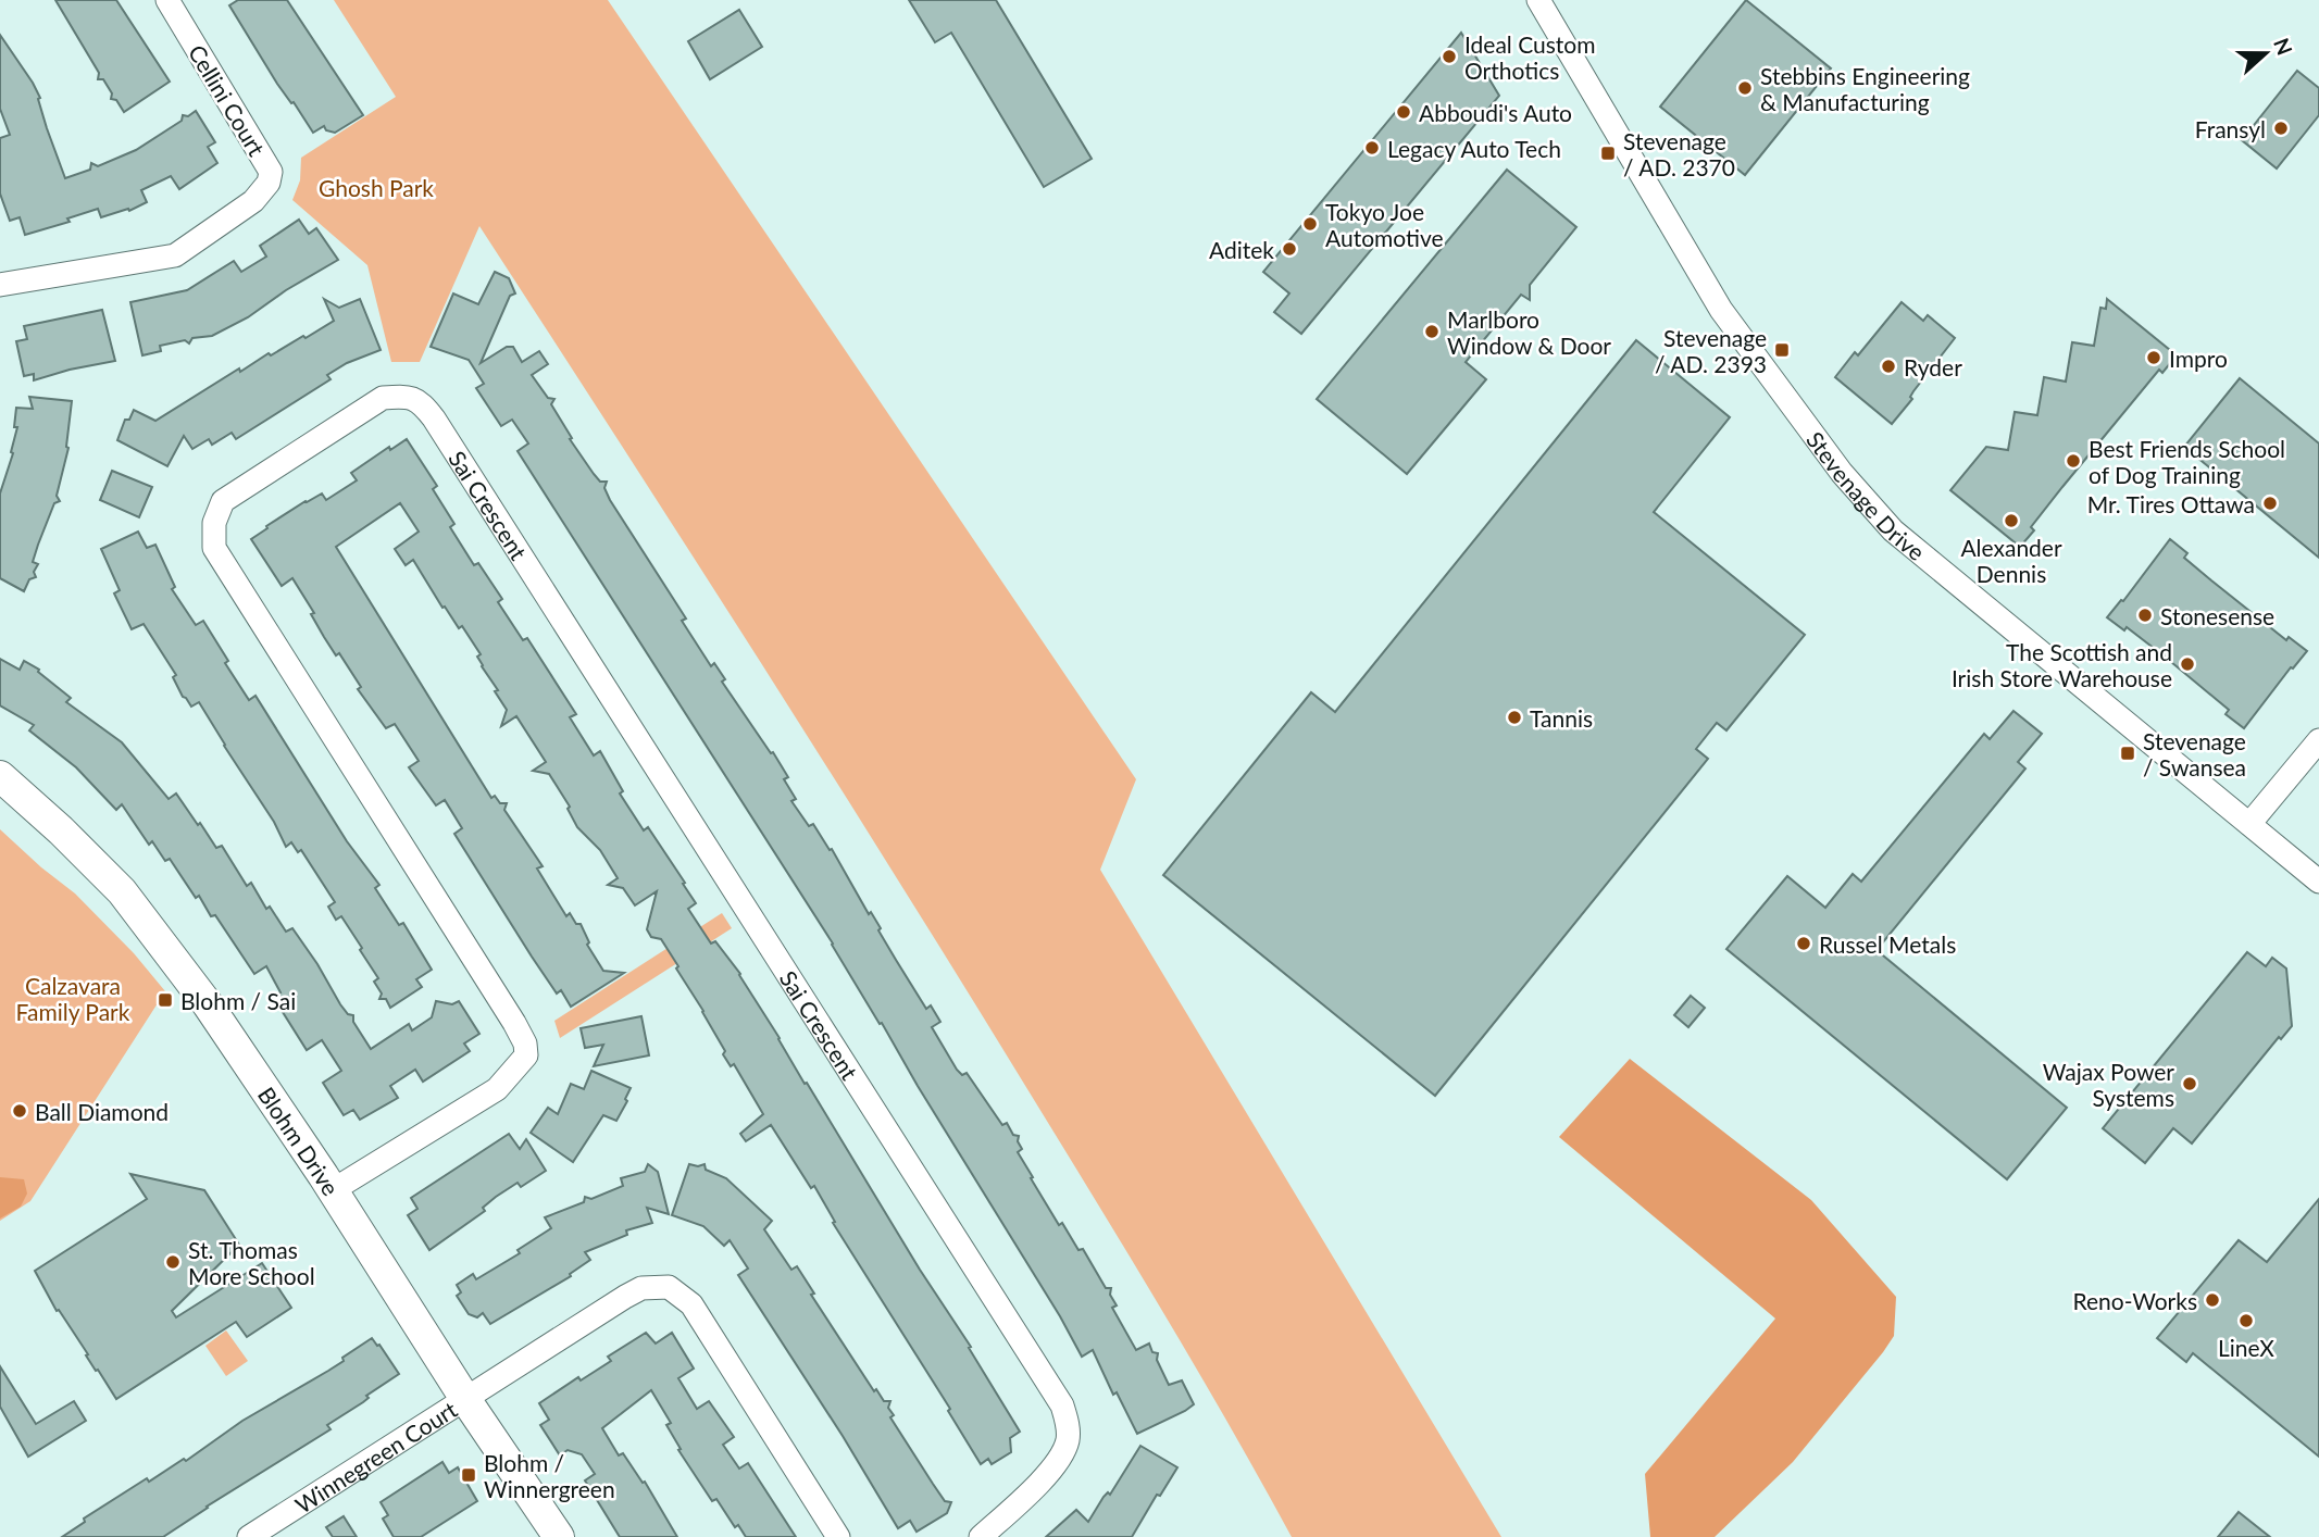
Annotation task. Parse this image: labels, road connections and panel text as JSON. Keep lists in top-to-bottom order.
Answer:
{
  "streets": {
    "street": [
      "Cellini Court",
      "Stevenage Drive",
      "Sai Crescent",
      "Blohm Drive",
      "Winnegreen Court"
    ]
  },
  "crossings": [
    ["Sai Crescent", "Blohm Drive"],
    ["Blohm Drive", "Winnegreen Court"]
  ],
  "parks": ["Ghosh Park", "Calzavara Family Park"],
  "places": {
    "other": [
      "Ideal Custom Orthotics",
      "Stebbins Engineering & Manufacturing",
      "Abboudi's Auto",
      "Fransyl",
      "Legacy Auto Tech",
      "Tokyo Joe Automotive",
      "Aditek",
      "Marlboro Window & Door",
      "Impro",
      "Ryder",
      "Best Friends School of Dog Training",
      "Mr. Tires Ottawa",
      "Alexander Dennis",
      "Stonesense",
      "The Scottish and Irish Store Warehouse",
      "Tannis",
      "Russel Metals",
      "Wajax Power Systems",
      "Ball Diamond",
      "St. Thomas More School",
      "Reno-Works",
      "LineX"
    ],
    "transit": [
      "Stevenage / AD. 2370",
      "Stevenage / AD. 2393",
      "Stevenage / Swansea",
      "Blohm / Sai",
      "Blohm / Winnergreen"
    ]
  },
  "north": "right"
}
